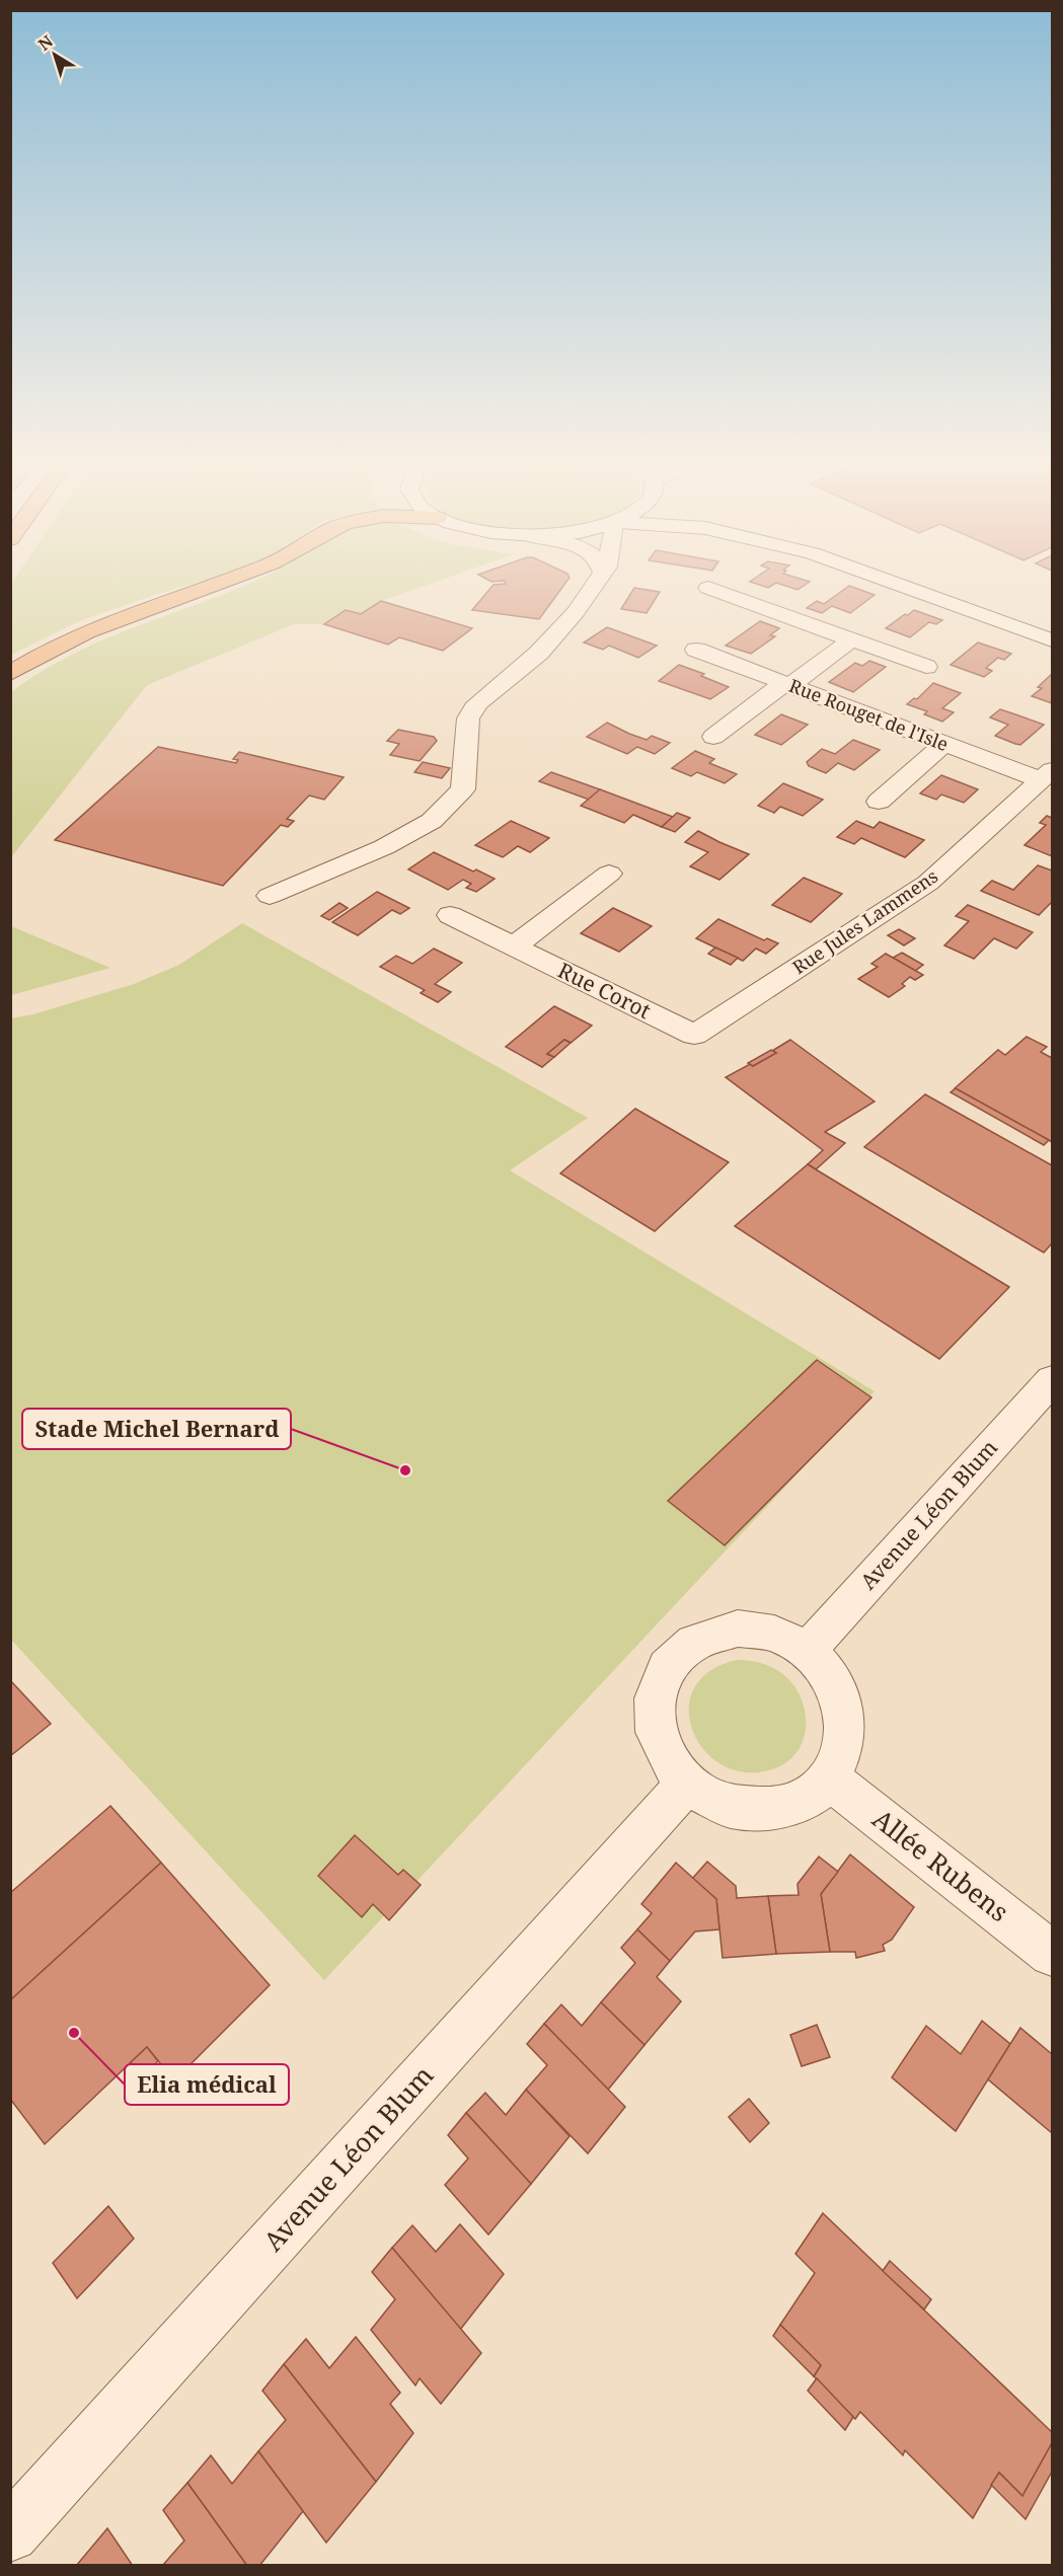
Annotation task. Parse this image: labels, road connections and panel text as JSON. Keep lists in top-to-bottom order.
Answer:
{
  "streets": {
    "street": [
      "Rue Rouget de l'Isle",
      "Rue Jules Lammens",
      "Rue Corot",
      "Avenue Léon Blum",
      "Allée Rubens"
    ]
  },
  "crossings": [
    ["Rue Rouget de l'Isle", "Rue Jules Lammens"],
    ["Rue Jules Lammens", "Rue Corot"],
    ["Avenue Léon Blum", "Allée Rubens"]
  ],
  "places": ["Stade Michel Bernard", "Elia médical"],
  "north": "top left"
}
